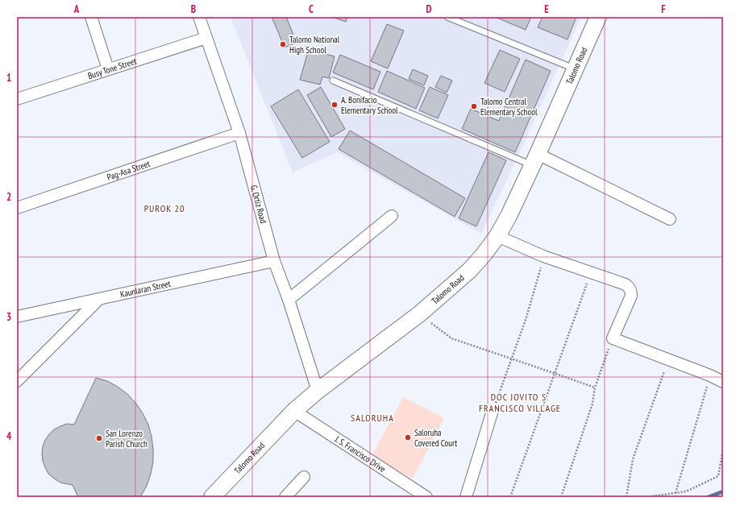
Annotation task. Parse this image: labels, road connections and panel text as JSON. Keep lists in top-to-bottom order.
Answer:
{
  "streets": {
    "street": [
      "Talomo Road",
      "Busy Tone Street",
      "Pag-Asa Street",
      "G. Ortiz Road",
      "Kaunlaran Street",
      "J. S. Francisco Drive"
    ]
  },
  "crossings": [
    ["Talomo Road", "G. Ortiz Road"],
    ["Talomo Road", "J. S. Francisco Drive"],
    ["Busy Tone Street", "G. Ortiz Road"],
    ["Pag-Asa Street", "G. Ortiz Road"],
    ["G. Ortiz Road", "Kaunlaran Street"]
  ],
  "districts": ["PUROK 20", "DOC JOVITO S. FRANCISCO VILLAGE", "SALORUHA"],
  "places": [
    "Talomo National High School",
    "A. Bonifacio Elementary School",
    "Talomo Central Elementary School",
    "Saloruha Covered Court",
    "San Lorenzo Parish Church"
  ],
  "grid": {
    "columns": [
      "A",
      "B",
      "C",
      "D",
      "E",
      "F"
    ],
    "rows": [
      "1",
      "2",
      "3",
      "4"
    ]
  }
}
